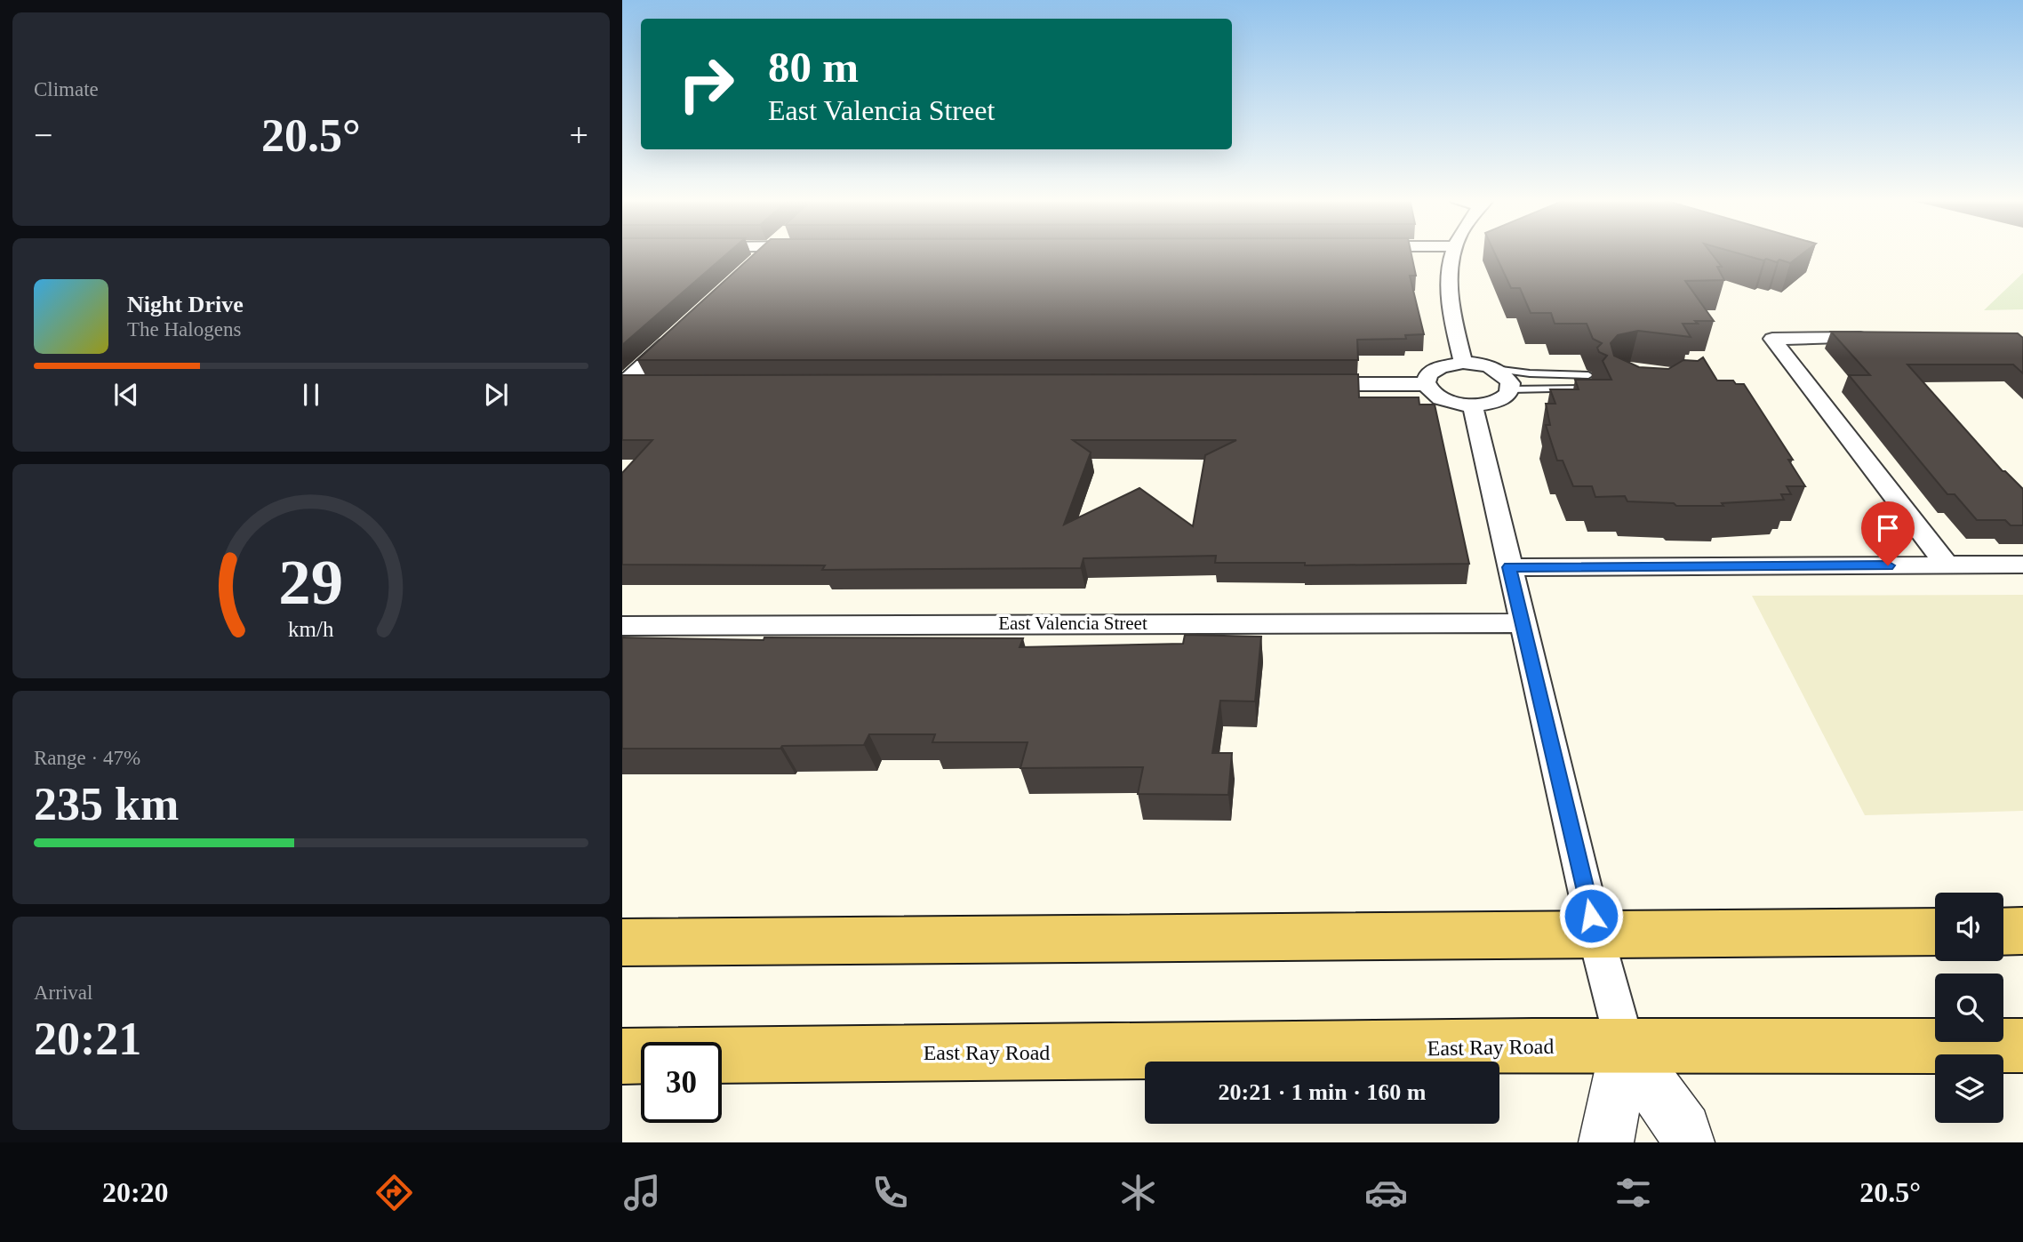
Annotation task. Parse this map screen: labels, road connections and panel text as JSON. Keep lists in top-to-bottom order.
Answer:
{
  "streets": {
    "main road": ["East Ray Road"],
    "street": ["East Valencia Street"]
  },
  "page": {
    "tile": [
      "Climate",
      ["Range · 47%", "235 km"],
      ["Arrival", "20:21"]
    ],
    "turn": ["80 m", "East Valencia Street"],
    "heat": ["−", "20.5°", "+"],
    "song": ["Night Drive", "The Halogens"],
    "limit": "30",
    "trip": "20:21 · 1 min · 160 m",
    "tabs": ["20:20", "20.5°"],
    "gauge": ["29", "km/h"]
  }
}
